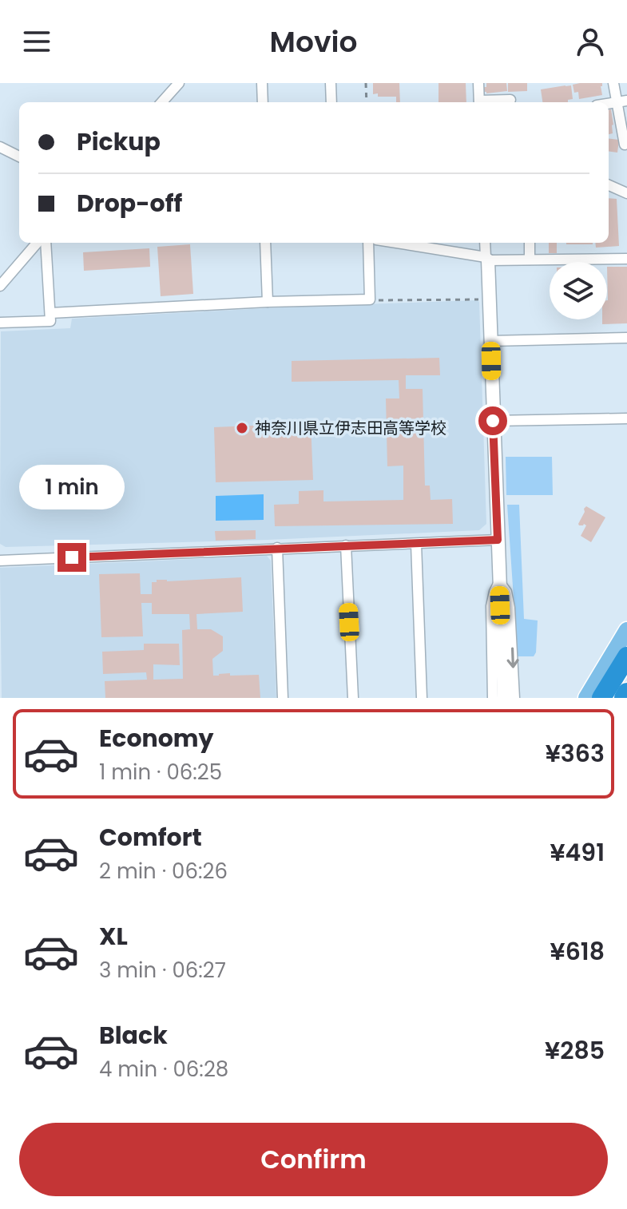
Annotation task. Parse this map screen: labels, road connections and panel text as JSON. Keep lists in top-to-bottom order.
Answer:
{
  "places": ["神奈川県立伊志田高等学校"],
  "page": {
    "header": "Movio",
    "banner": ["Pickup", "Drop-off"],
    "bubble": "1 min",
    "list": [
      {
        "name": "Economy",
        "note": "1 min · 06:25",
        "value": "¥363"
      },
      {
        "name": "Comfort",
        "note": "2 min · 06:26",
        "value": "¥491"
      },
      {
        "name": "XL",
        "note": "3 min · 06:27",
        "value": "¥618"
      },
      {
        "name": "Black",
        "note": "4 min · 06:28",
        "value": "¥285"
      }
    ],
    "buttons": "Confirm"
  }
}
